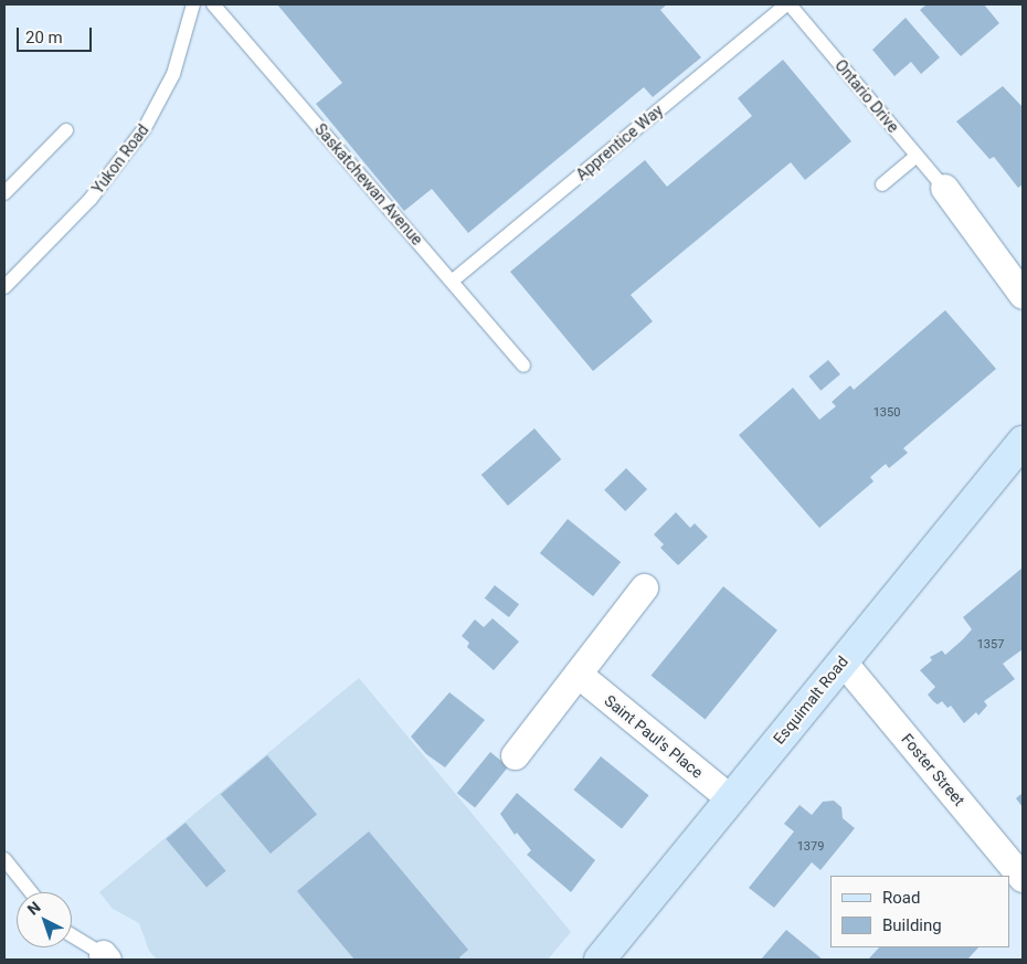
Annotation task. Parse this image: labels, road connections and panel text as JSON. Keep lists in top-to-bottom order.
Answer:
{
  "streets": {
    "street": ["Esquimalt Road", "Saint Paul's Place", "Foster Street"],
    "lane": [
      "Ontario Drive",
      "Apprentice Way",
      "Yukon Road",
      "Saskatchewan Avenue"
    ]
  },
  "crossings": [
    ["Ontario Drive", "Apprentice Way"],
    ["Apprentice Way", "Saskatchewan Avenue"],
    ["Esquimalt Road", "Saint Paul's Place"],
    ["Esquimalt Road", "Foster Street"]
  ],
  "house_numbers": ["1350", "1357", "1379"],
  "legend": ["Road", "Building"],
  "scale_bar": "20 m",
  "north": "top left"
}
